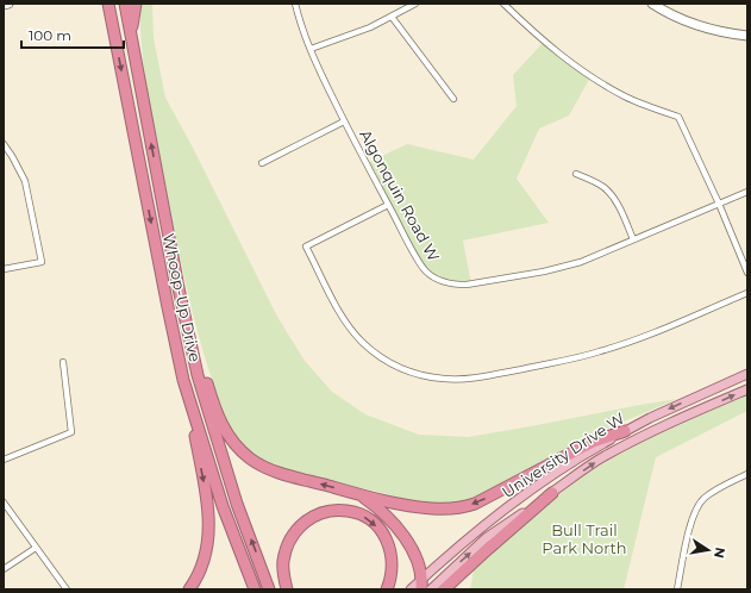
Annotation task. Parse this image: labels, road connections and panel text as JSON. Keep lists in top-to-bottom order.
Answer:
{
  "streets": {
    "highway": ["Whoop-Up Drive"],
    "main road": ["University Drive W"],
    "street": ["Algonquin Road W"]
  },
  "parks": ["Bull Trail Park North"],
  "scale_bar": "100 m",
  "north": "right"
}
